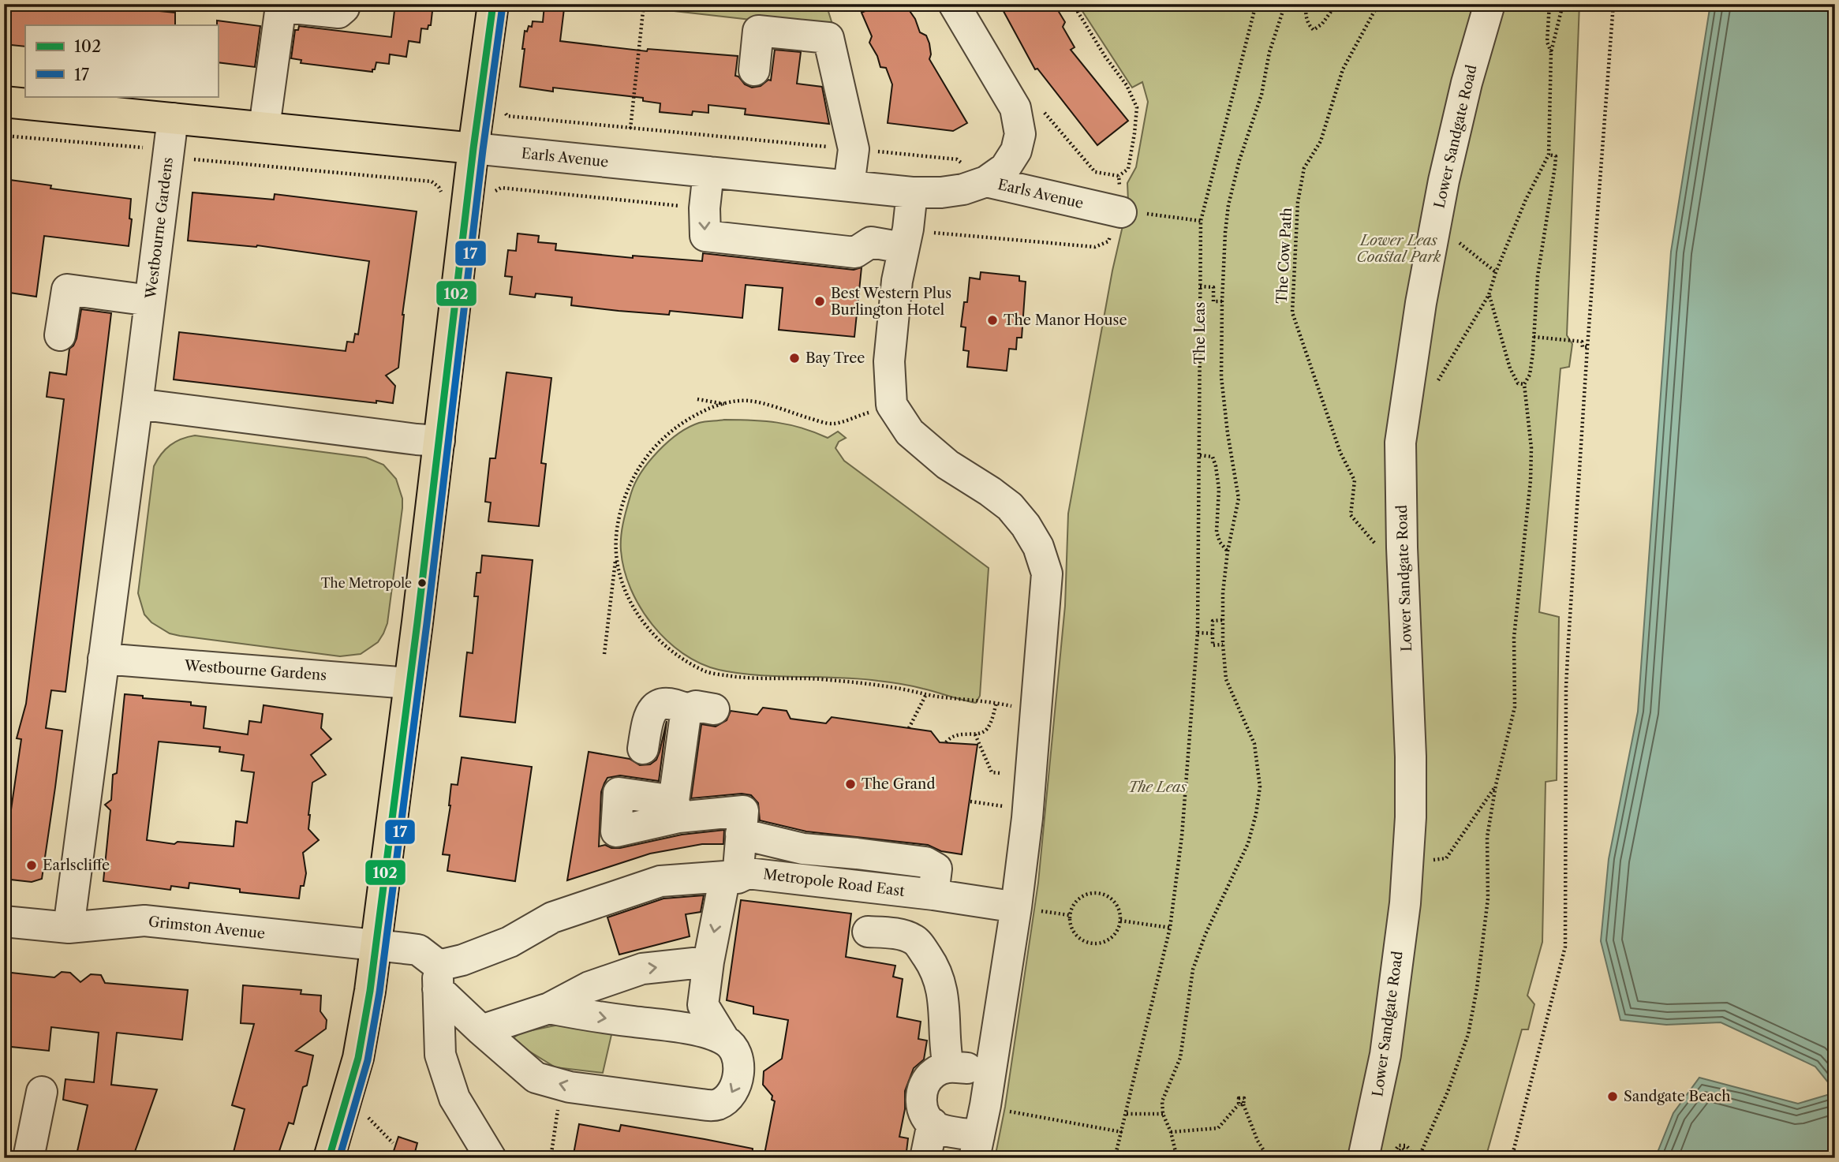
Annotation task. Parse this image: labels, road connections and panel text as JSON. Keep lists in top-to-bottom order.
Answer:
{
  "streets": {
    "main road": ["Earls Avenue"],
    "street": [
      "Lower Sandgate Road",
      "Westbourne Gardens",
      "Metropole Road East",
      "Grimston Avenue"
    ],
    "path": ["The Cow Path", "The Leas"]
  },
  "crossings": [
    ["Lower Sandgate Road", "The Cow Path"],
    ["Earls Avenue", "Westbourne Gardens"],
    ["Westbourne Gardens", "Grimston Avenue"]
  ],
  "parks": ["Lower Leas Coastal Park", "The Leas"],
  "places": [
    "Best Western Plus Burlington Hotel",
    "The Manor House",
    "Bay Tree",
    "The Metropole",
    "The Grand",
    "Earlscliffe",
    "Sandgate Beach"
  ],
  "lines": ["transit line 102", "transit line 17"],
  "legend": ["102", "17"]
}
